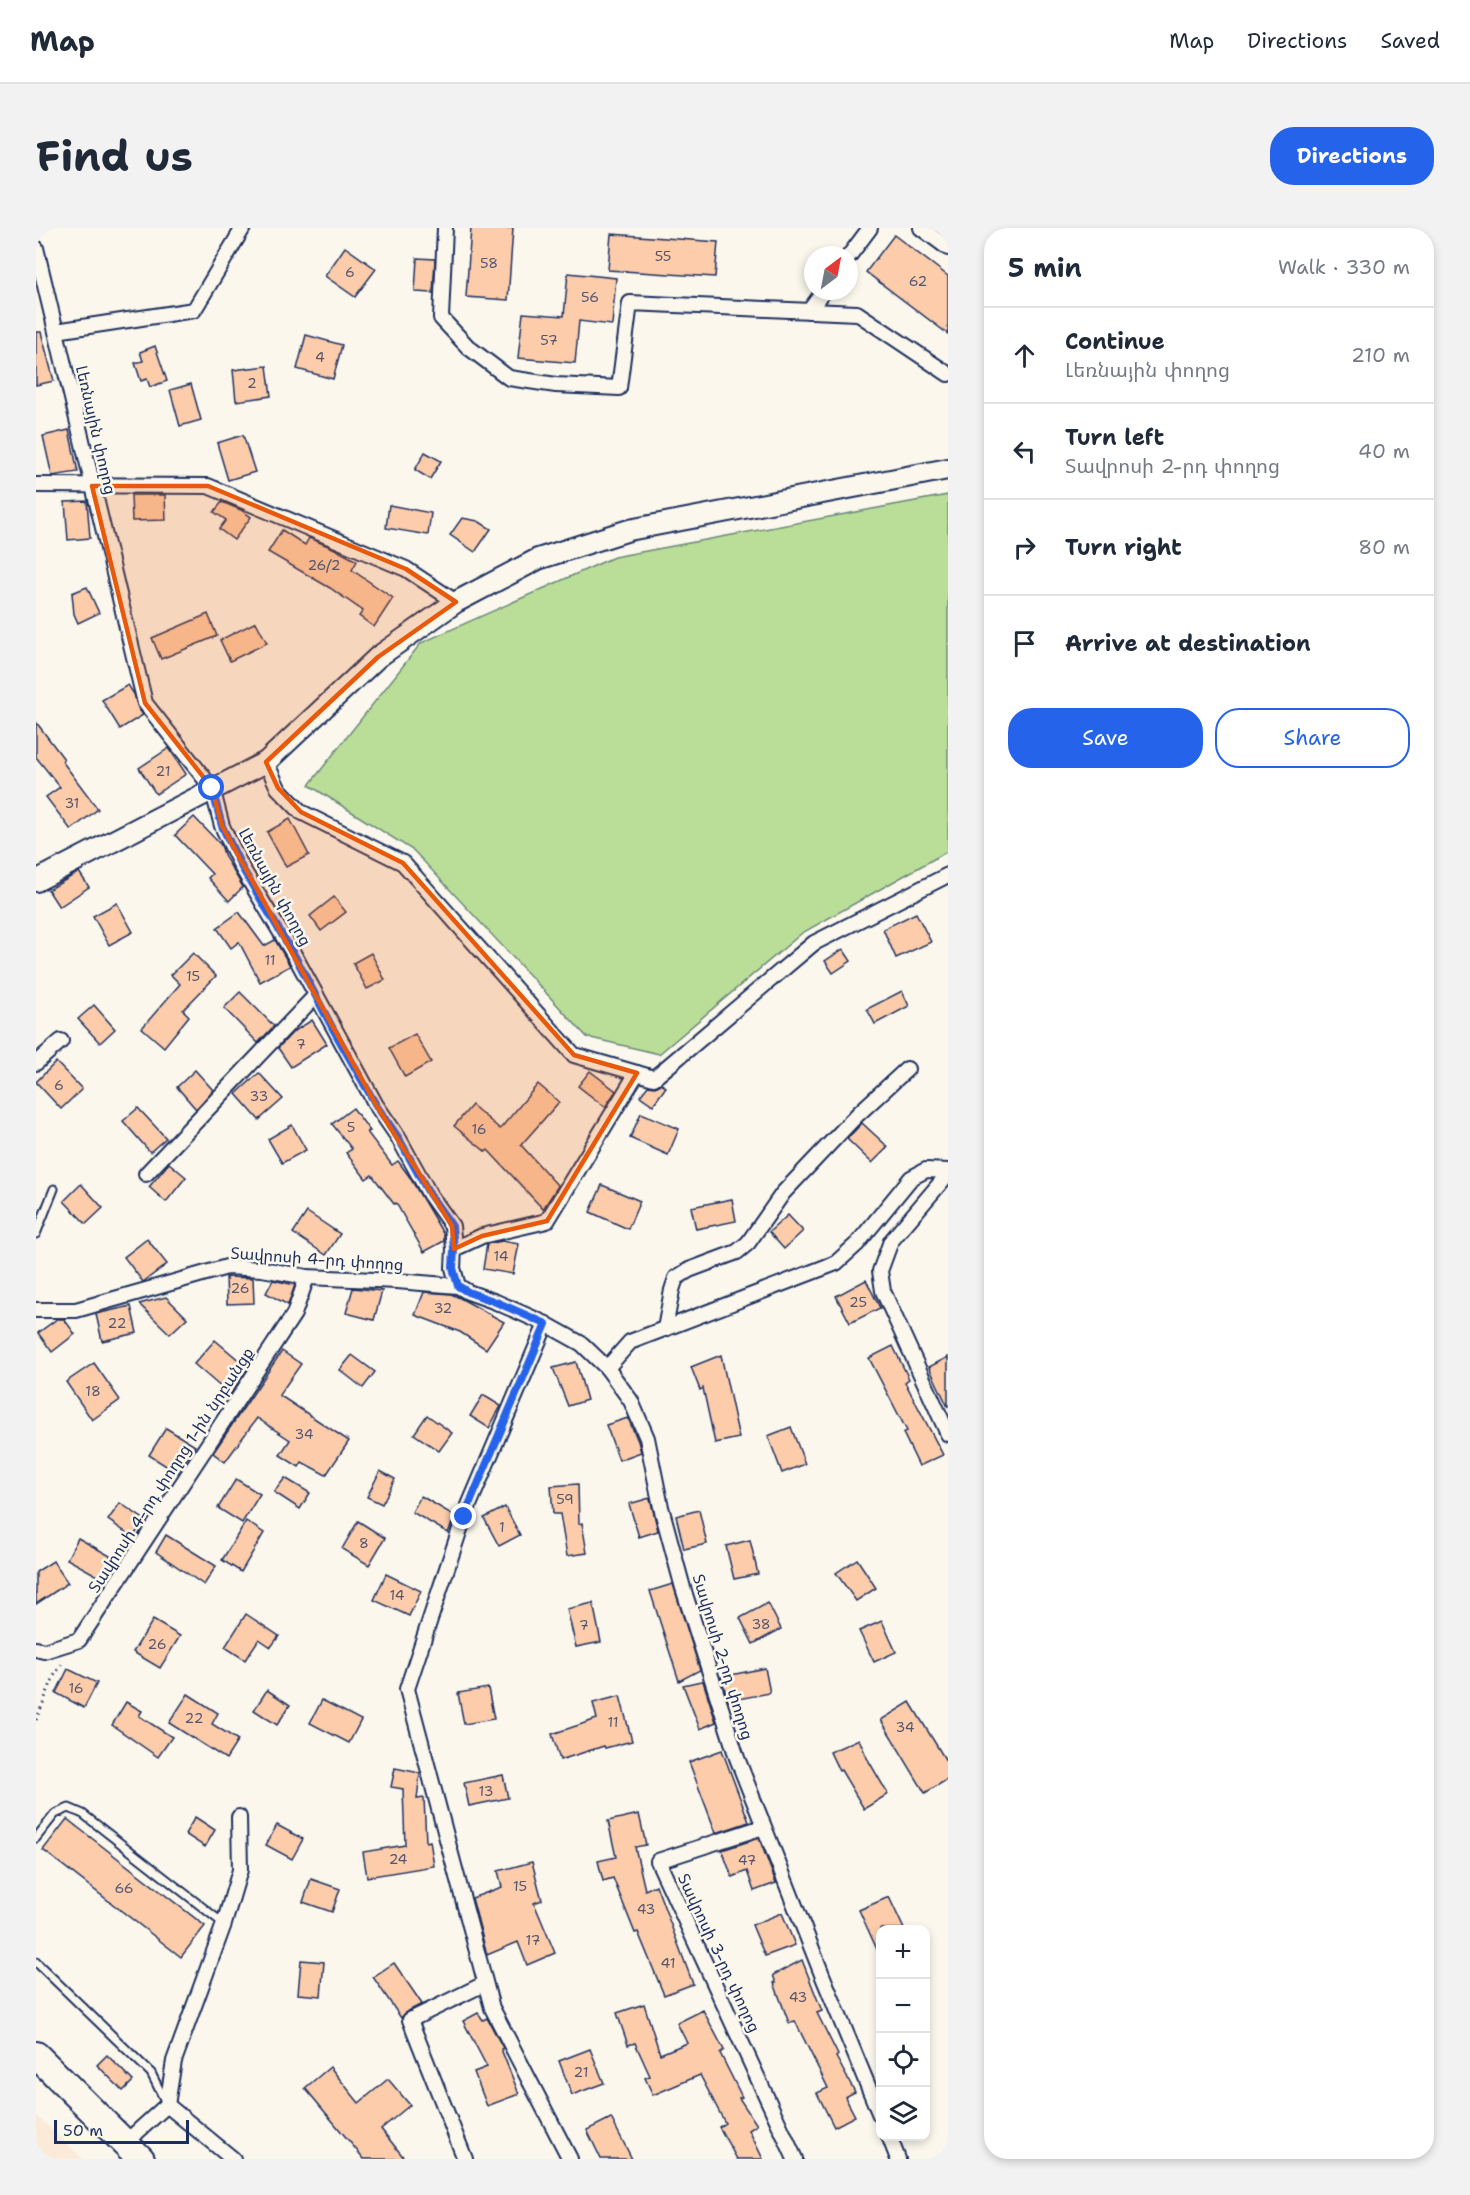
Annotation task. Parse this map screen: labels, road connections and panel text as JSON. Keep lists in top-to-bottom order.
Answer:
{
  "streets": {
    "street": [
      "Լեռնային փողոց",
      "Տավրոսի 4-րդ փողոց",
      "Տավրոսի 4-րդ փողոց 1-ին նրբանցք",
      "Տավրոսի 2-րդ փողոց",
      "Տավրոսի 3-րդ փողոց"
    ]
  },
  "crossings": [
    ["Լեռնային փողոց", "Տավրոսի 4-րդ փողոց"],
    ["Լեռնային փողոց", "Տավրոսի 2-րդ փողոց"],
    ["Տավրոսի 4-րդ փողոց", "Տավրոսի 4-րդ փողոց 1-ին նրբանցք"],
    ["Տավրոսի 4-րդ փողոց", "Տավրոսի 2-րդ փողոց"],
    ["Տավրոսի 2-րդ փողոց", "Տավրոսի 3-րդ փողոց"]
  ],
  "house_numbers": [
    "55",
    "58",
    "6",
    "62",
    "56",
    "57",
    "4",
    "2",
    "26/2",
    "21",
    "31",
    "11",
    "15",
    "7",
    "6",
    "33",
    "5",
    "16",
    "14",
    "26",
    "25",
    "32",
    "22",
    "18",
    "34",
    "59",
    "1",
    "8",
    "14",
    "38",
    "7",
    "26",
    "16",
    "22",
    "11",
    "34",
    "13",
    "24",
    "47",
    "15",
    "66",
    "43",
    "17",
    "41",
    "43",
    "21"
  ],
  "scale_bar": "50 m",
  "north": "top right",
  "page": {
    "header": "Map",
    "nav": ["Map", "Directions", "Saved"],
    "buttons": [
      "Directions",
      ["Save", "Share"]
    ],
    "title": "Find us",
    "heading": ["5 min", "Walk · 330 m"],
    "list": [
      ["Continue", "Լեռնային փողոց", "210 m"],
      ["Turn left", "Տավրոսի 2-րդ փողոց", "40 m"],
      ["Turn right", "80 m"],
      "Arrive at destination"
    ],
    "map_buttons": ["+", "−"],
    "scale": "50 m"
  }
}
